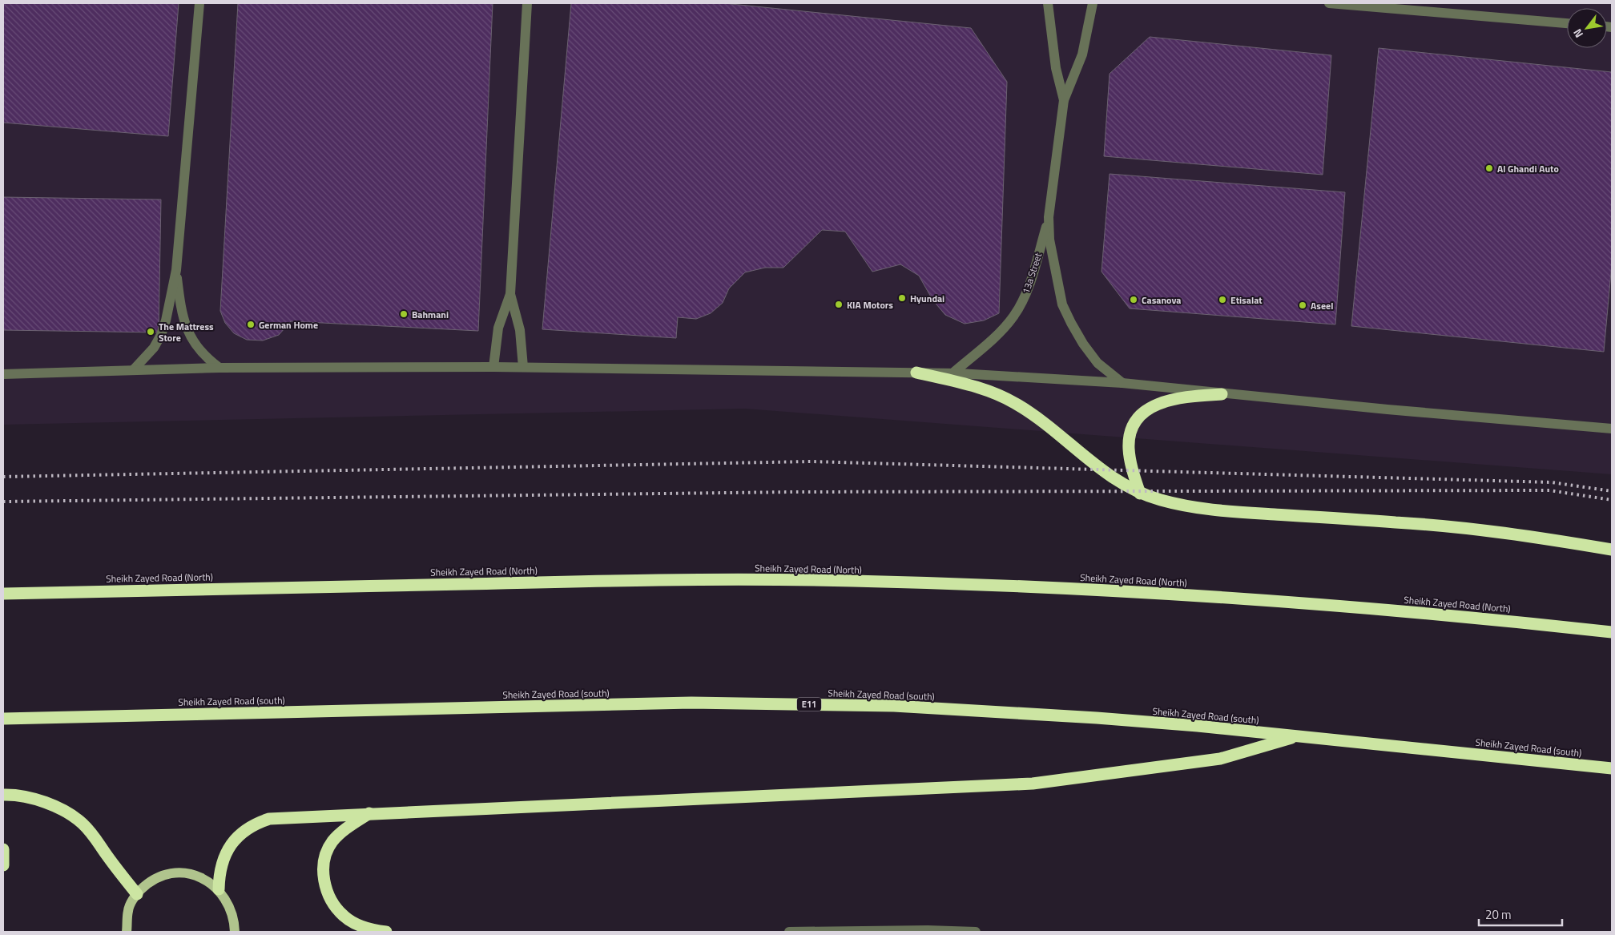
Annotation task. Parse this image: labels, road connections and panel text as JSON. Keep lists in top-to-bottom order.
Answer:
{
  "streets": {
    "highway": ["Sheikh Zayed Road (North)", "Sheikh Zayed Road (south)", "E11"],
    "street": ["13a Street"]
  },
  "places": [
    "Al Ghandi Auto",
    "Hyundai",
    "Casanova",
    "Etisalat",
    "KIA Motors",
    "Aseel",
    "Bahmani",
    "German Home",
    "The Mattress Store"
  ],
  "scale_bar": "20 m",
  "north": "bottom left"
}
